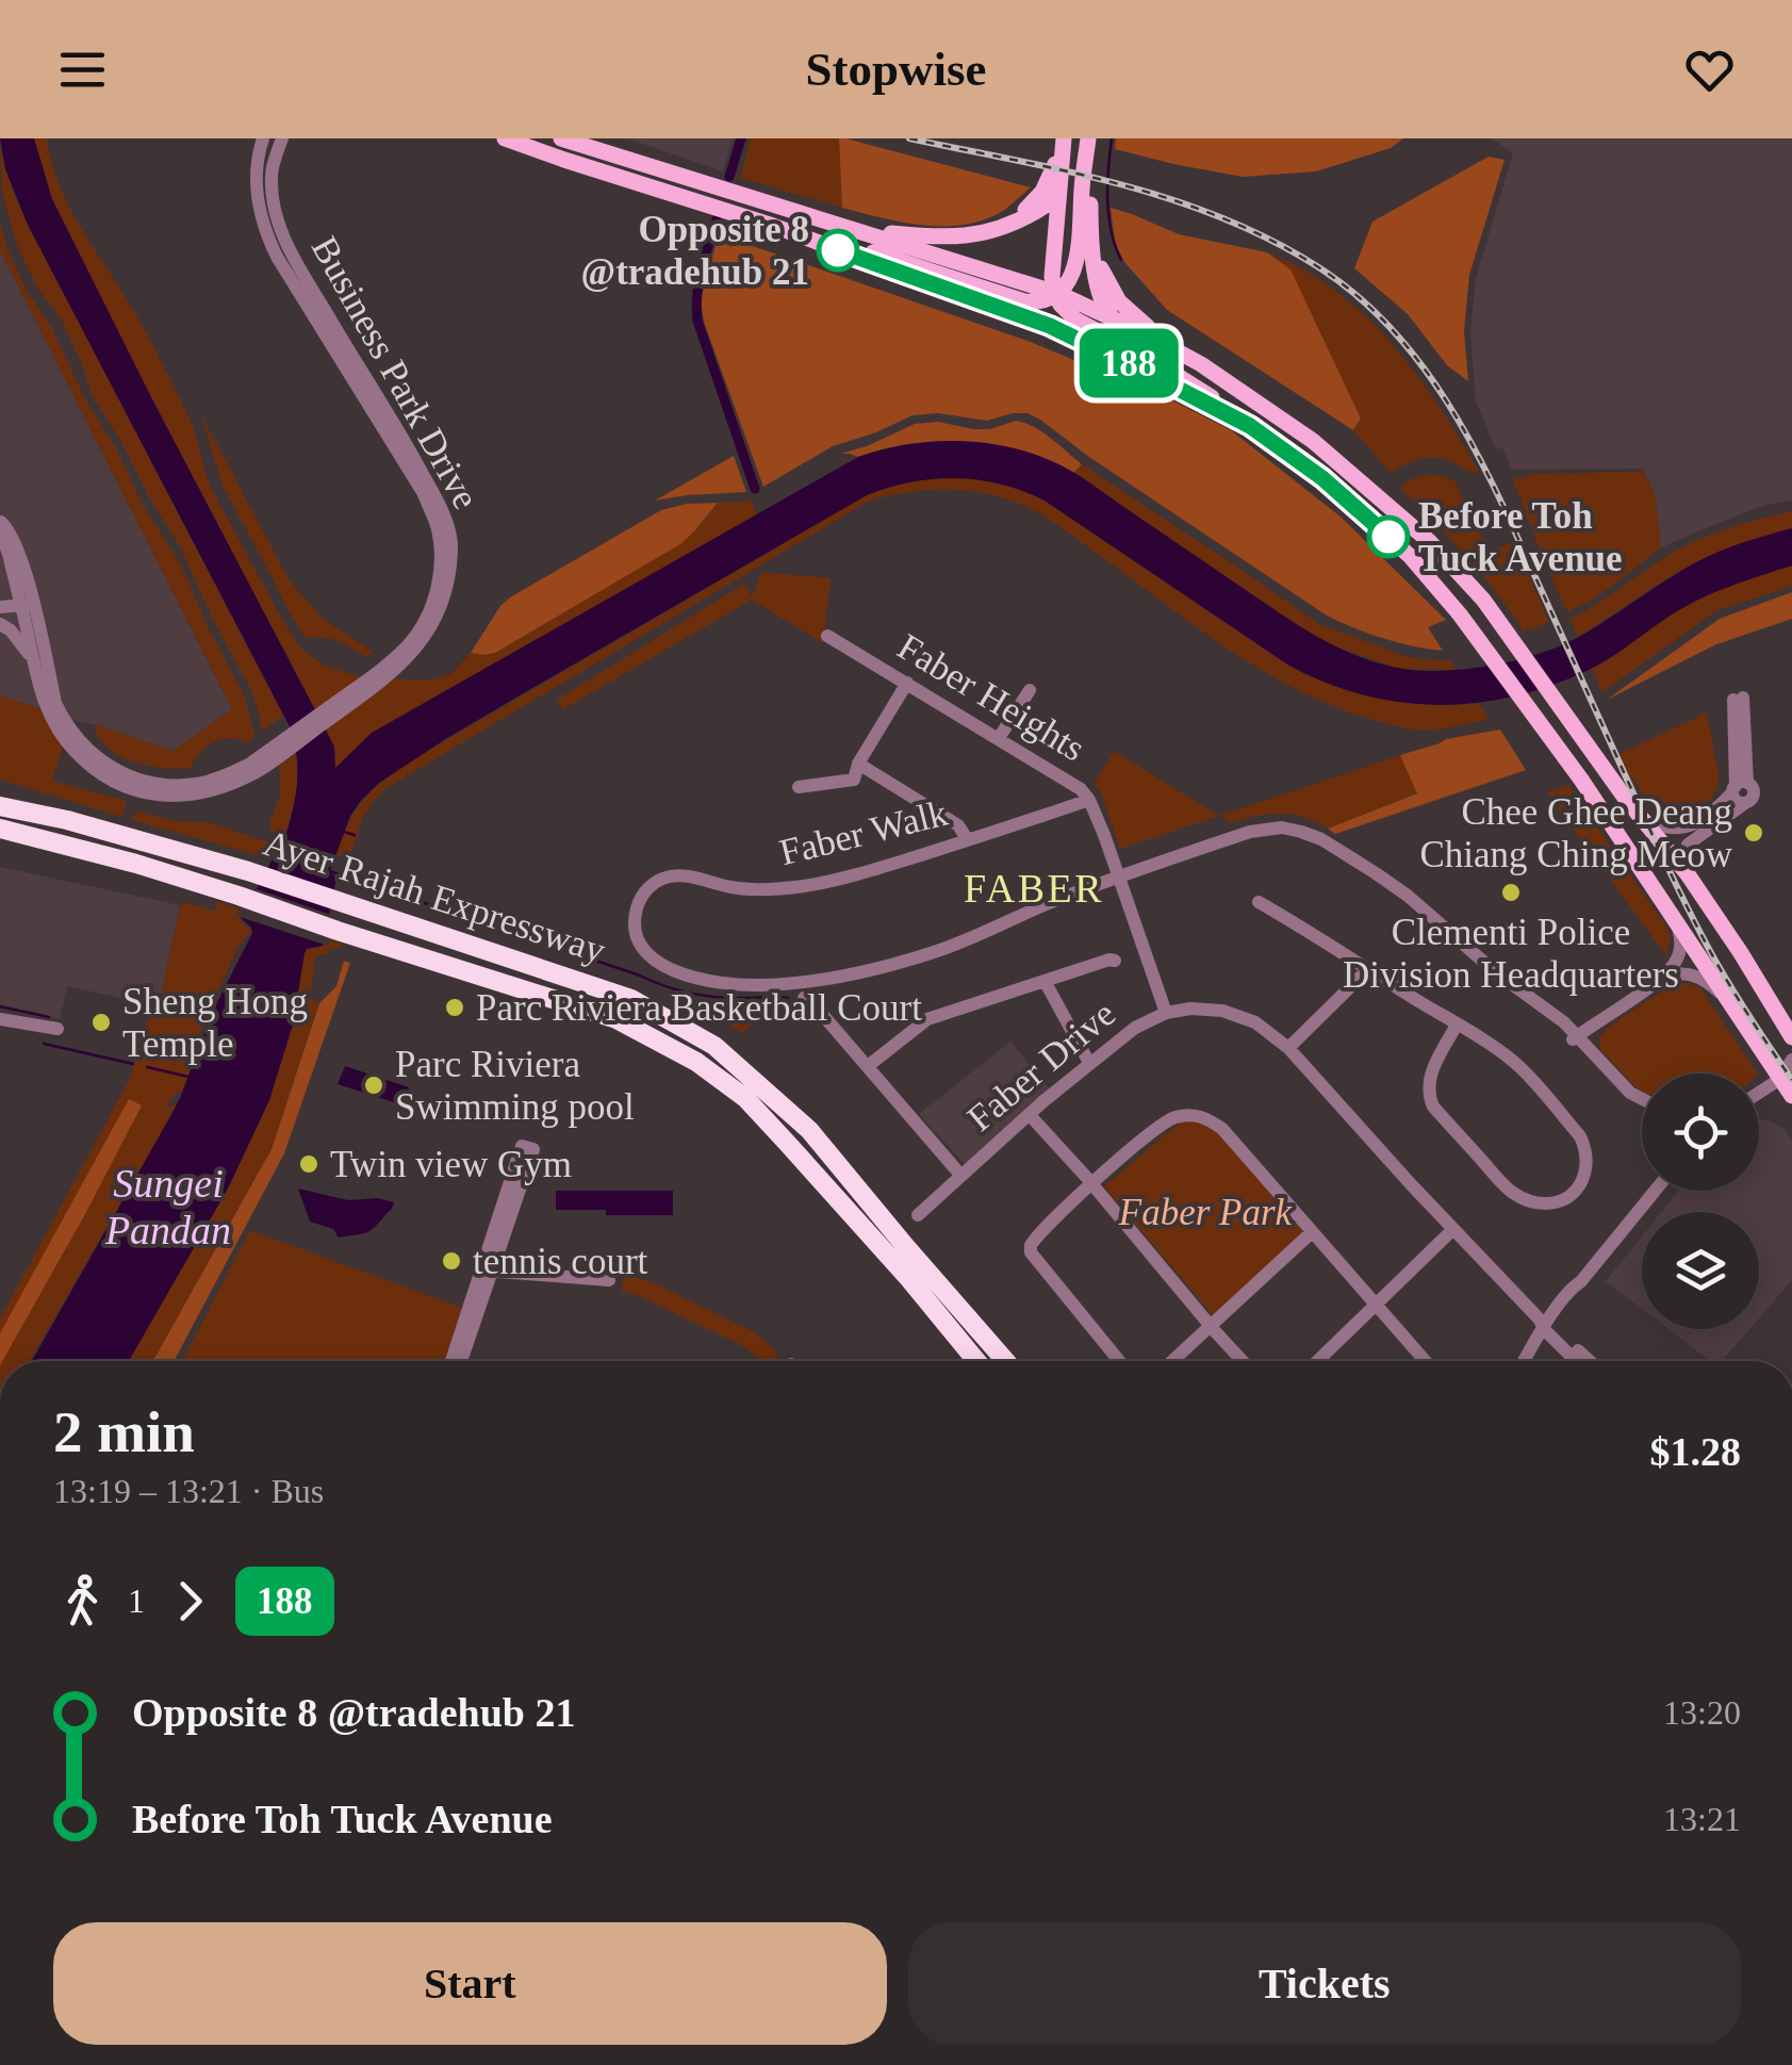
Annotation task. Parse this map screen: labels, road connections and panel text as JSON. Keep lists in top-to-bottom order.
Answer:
{
  "streets": {
    "highway": ["Ayer Rajah Expressway"],
    "street": [
      "Business Park Drive",
      "Faber Heights",
      "Faber Walk",
      "Faber Drive"
    ]
  },
  "crossings": [
    ["Faber Heights", "Faber Walk"],
    ["Faber Heights", "Faber Drive"]
  ],
  "districts": ["FABER"],
  "water": ["Sungei Pandan"],
  "parks": ["Faber Park"],
  "places": [
    "Opposite 8 @tradehub 21",
    "Before Toh Tuck Avenue",
    "Chee Ghee Deang Chiang Ching Meow",
    "Clementi Police Division Headquarters",
    "Parc Riviera Basketball Court",
    "Sheng Hong Temple",
    "Parc Riviera Swimming pool",
    "Twin view Gym",
    "tennis court"
  ],
  "lines": ["bus line 188"],
  "page": {
    "header": "Stopwise",
    "on_map": "188",
    "heading": ["2 min", "13:19 – 13:21 · Bus", "$1.28"],
    "legs": ["1", "188"],
    "list": [
      {
        "name": "Opposite 8 @tradehub 21",
        "value": "13:20"
      },
      {
        "name": "Before Toh Tuck Avenue",
        "value": "13:21"
      }
    ],
    "buttons": ["Start", "Tickets"]
  }
}
